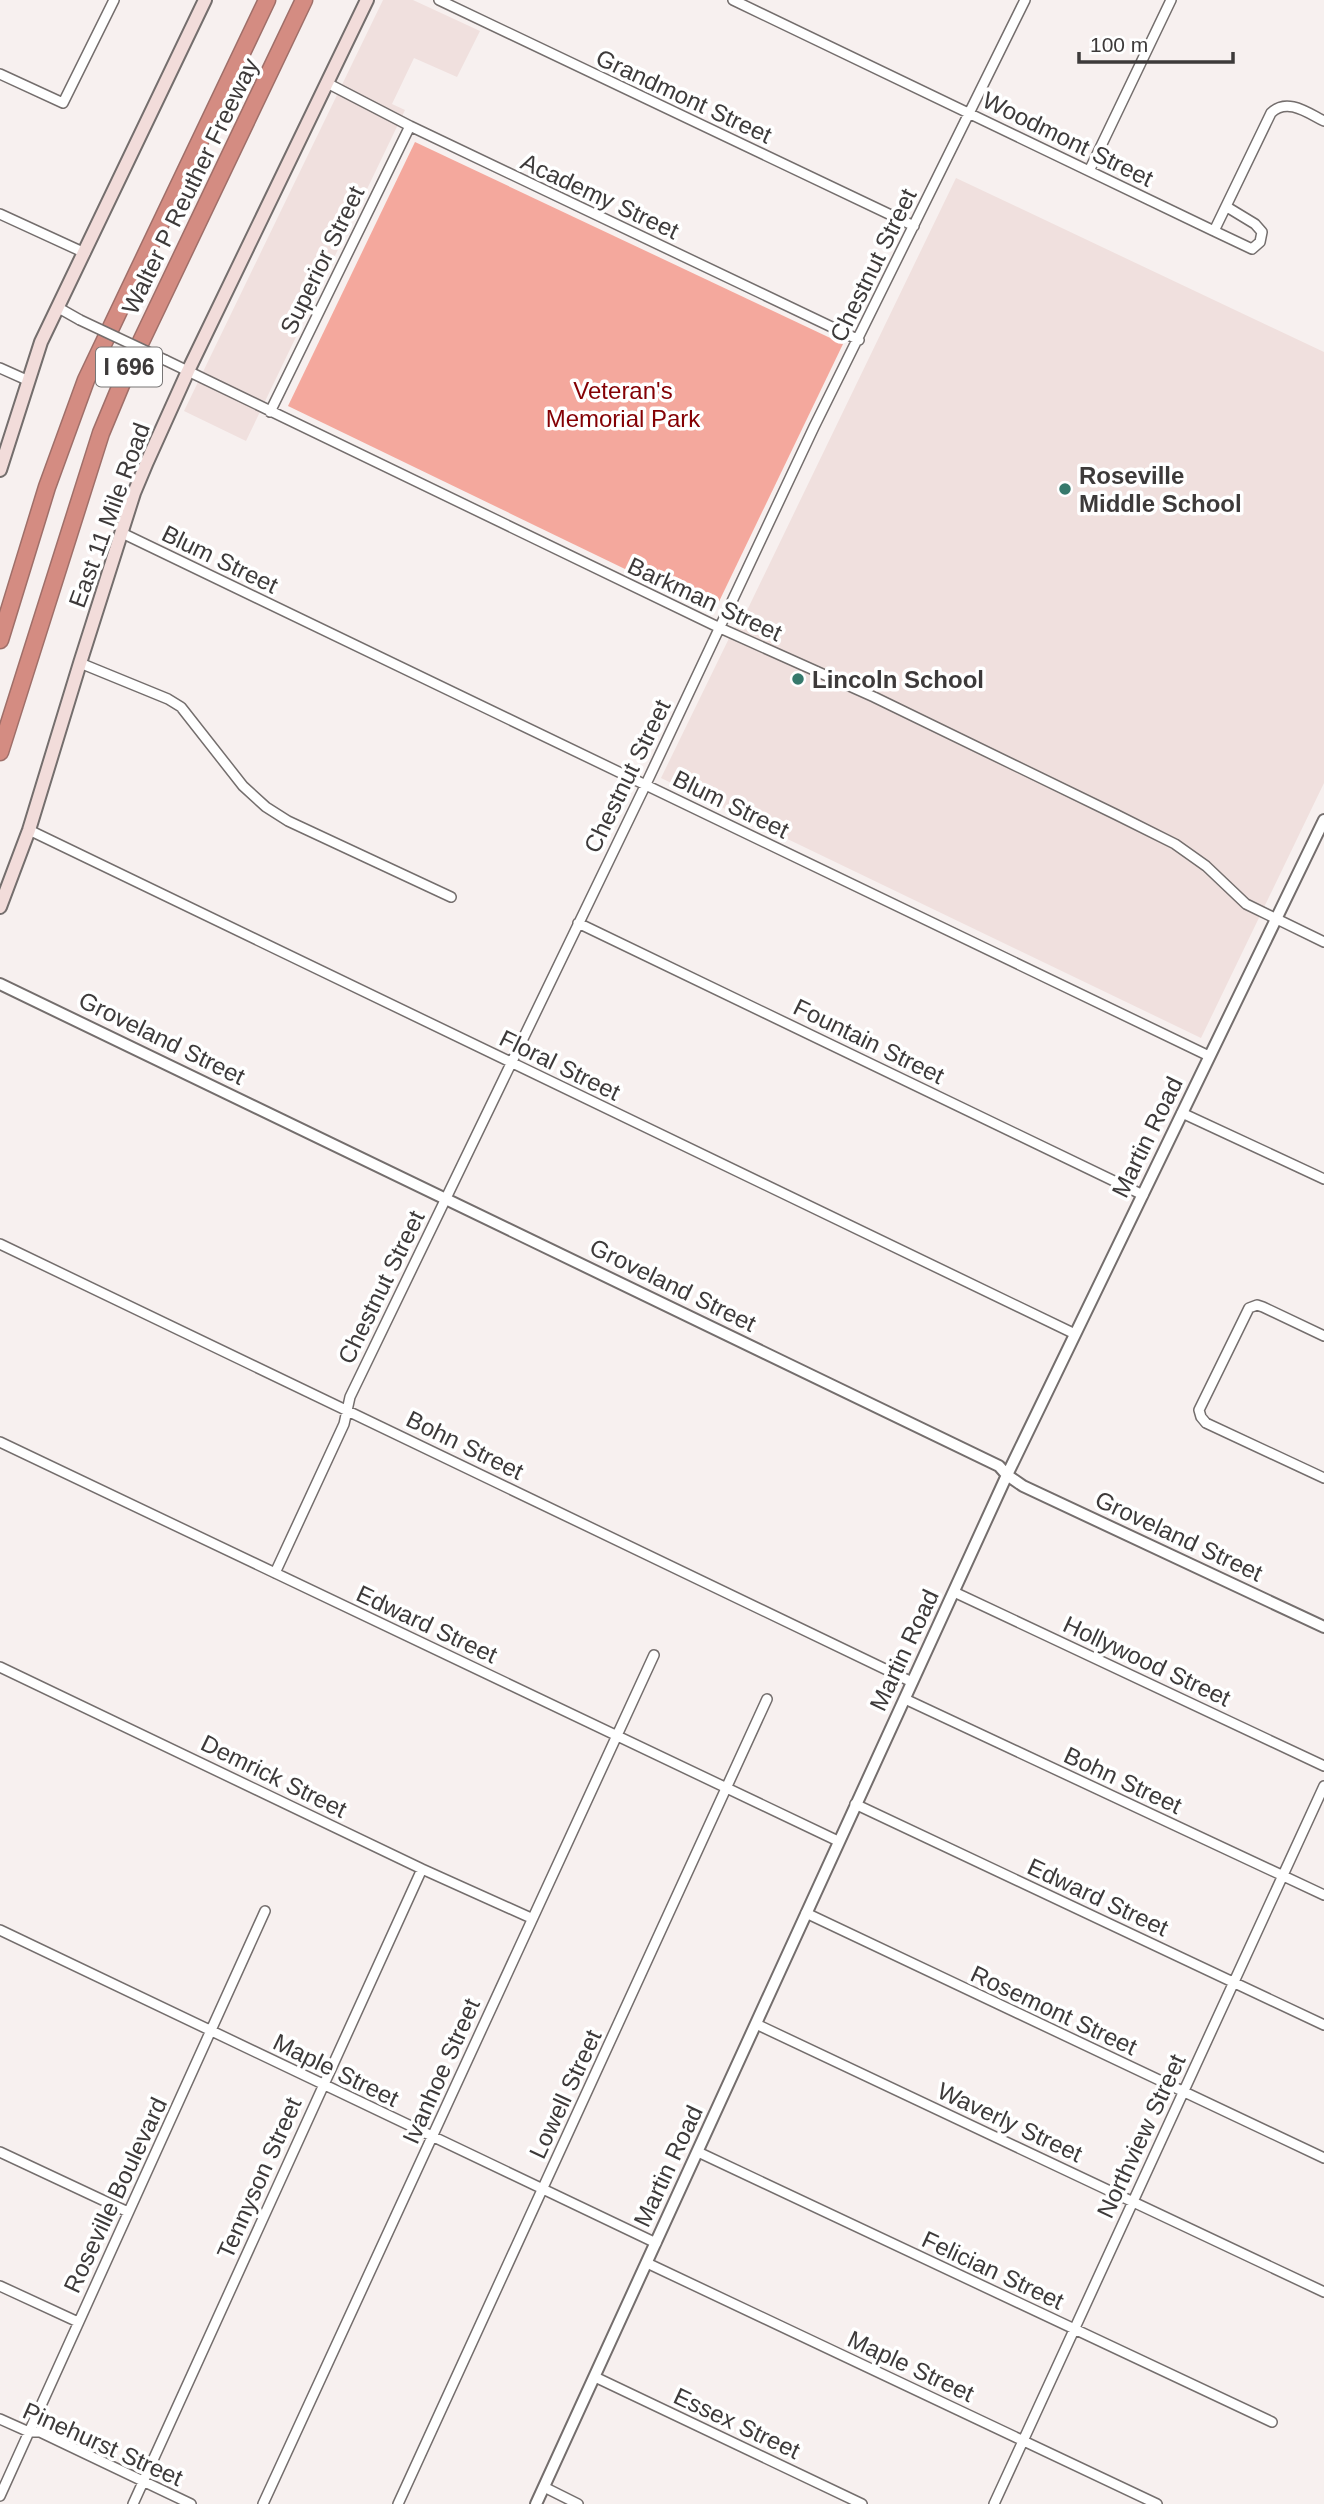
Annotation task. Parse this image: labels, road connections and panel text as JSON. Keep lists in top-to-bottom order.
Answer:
{
  "streets": {
    "highway": ["Walter P Reuther Freeway", "I 696"],
    "main road": ["East 11 Mile Road"],
    "street": [
      "Grandmont Street",
      "Woodmont Street",
      "Academy Street",
      "Superior Street",
      "Chestnut Street",
      "Blum Street",
      "Barkman Street",
      "Groveland Street",
      "Fountain Street",
      "Floral Street",
      "Martin Road",
      "Bohn Street",
      "Edward Street",
      "Hollywood Street",
      "Demrick Street",
      "Rosemont Street",
      "Maple Street",
      "Ivanhoe Street",
      "Lowell Street",
      "Waverly Street",
      "Northview Street",
      "Tennyson Street",
      "Roseville Boulevard",
      "Felician Street",
      "Essex Street",
      "Pinehurst Street"
    ]
  },
  "crossings": [
    ["Grandmont Street", "Chestnut Street"],
    ["Woodmont Street", "Chestnut Street"],
    ["Academy Street", "Superior Street"],
    ["Academy Street", "Chestnut Street"],
    ["Academy Street", "East 11 Mile Road"],
    ["Superior Street", "Barkman Street"],
    ["Chestnut Street", "Blum Street"],
    ["Chestnut Street", "Barkman Street"],
    ["Chestnut Street", "Groveland Street"],
    ["Chestnut Street", "Fountain Street"],
    ["Chestnut Street", "Floral Street"],
    ["Chestnut Street", "Bohn Street"],
    ["Chestnut Street", "Edward Street"],
    ["East 11 Mile Road", "Blum Street"],
    ["East 11 Mile Road", "Barkman Street"],
    ["East 11 Mile Road", "Floral Street"],
    ["Blum Street", "Martin Road"],
    ["Barkman Street", "Martin Road"],
    ["Groveland Street", "Martin Road"],
    ["Fountain Street", "Martin Road"],
    ["Floral Street", "Martin Road"],
    ["Martin Road", "Bohn Street"],
    ["Martin Road", "Edward Street"],
    ["Martin Road", "Hollywood Street"],
    ["Martin Road", "Rosemont Street"],
    ["Martin Road", "Maple Street"],
    ["Martin Road", "Waverly Street"],
    ["Martin Road", "Felician Street"],
    ["Martin Road", "Essex Street"],
    ["Bohn Street", "Northview Street"],
    ["Edward Street", "Ivanhoe Street"],
    ["Edward Street", "Lowell Street"],
    ["Edward Street", "Northview Street"],
    ["Demrick Street", "Ivanhoe Street"],
    ["Demrick Street", "Tennyson Street"],
    ["Rosemont Street", "Northview Street"],
    ["Maple Street", "Ivanhoe Street"],
    ["Maple Street", "Lowell Street"],
    ["Maple Street", "Northview Street"],
    ["Maple Street", "Tennyson Street"],
    ["Maple Street", "Roseville Boulevard"],
    ["Waverly Street", "Northview Street"],
    ["Northview Street", "Felician Street"],
    ["Tennyson Street", "Pinehurst Street"],
    ["Roseville Boulevard", "Pinehurst Street"]
  ],
  "parks": ["Veteran's Memorial Park"],
  "places": ["Roseville Middle School", "Lincoln School"],
  "scale_bar": "100 m"
}
